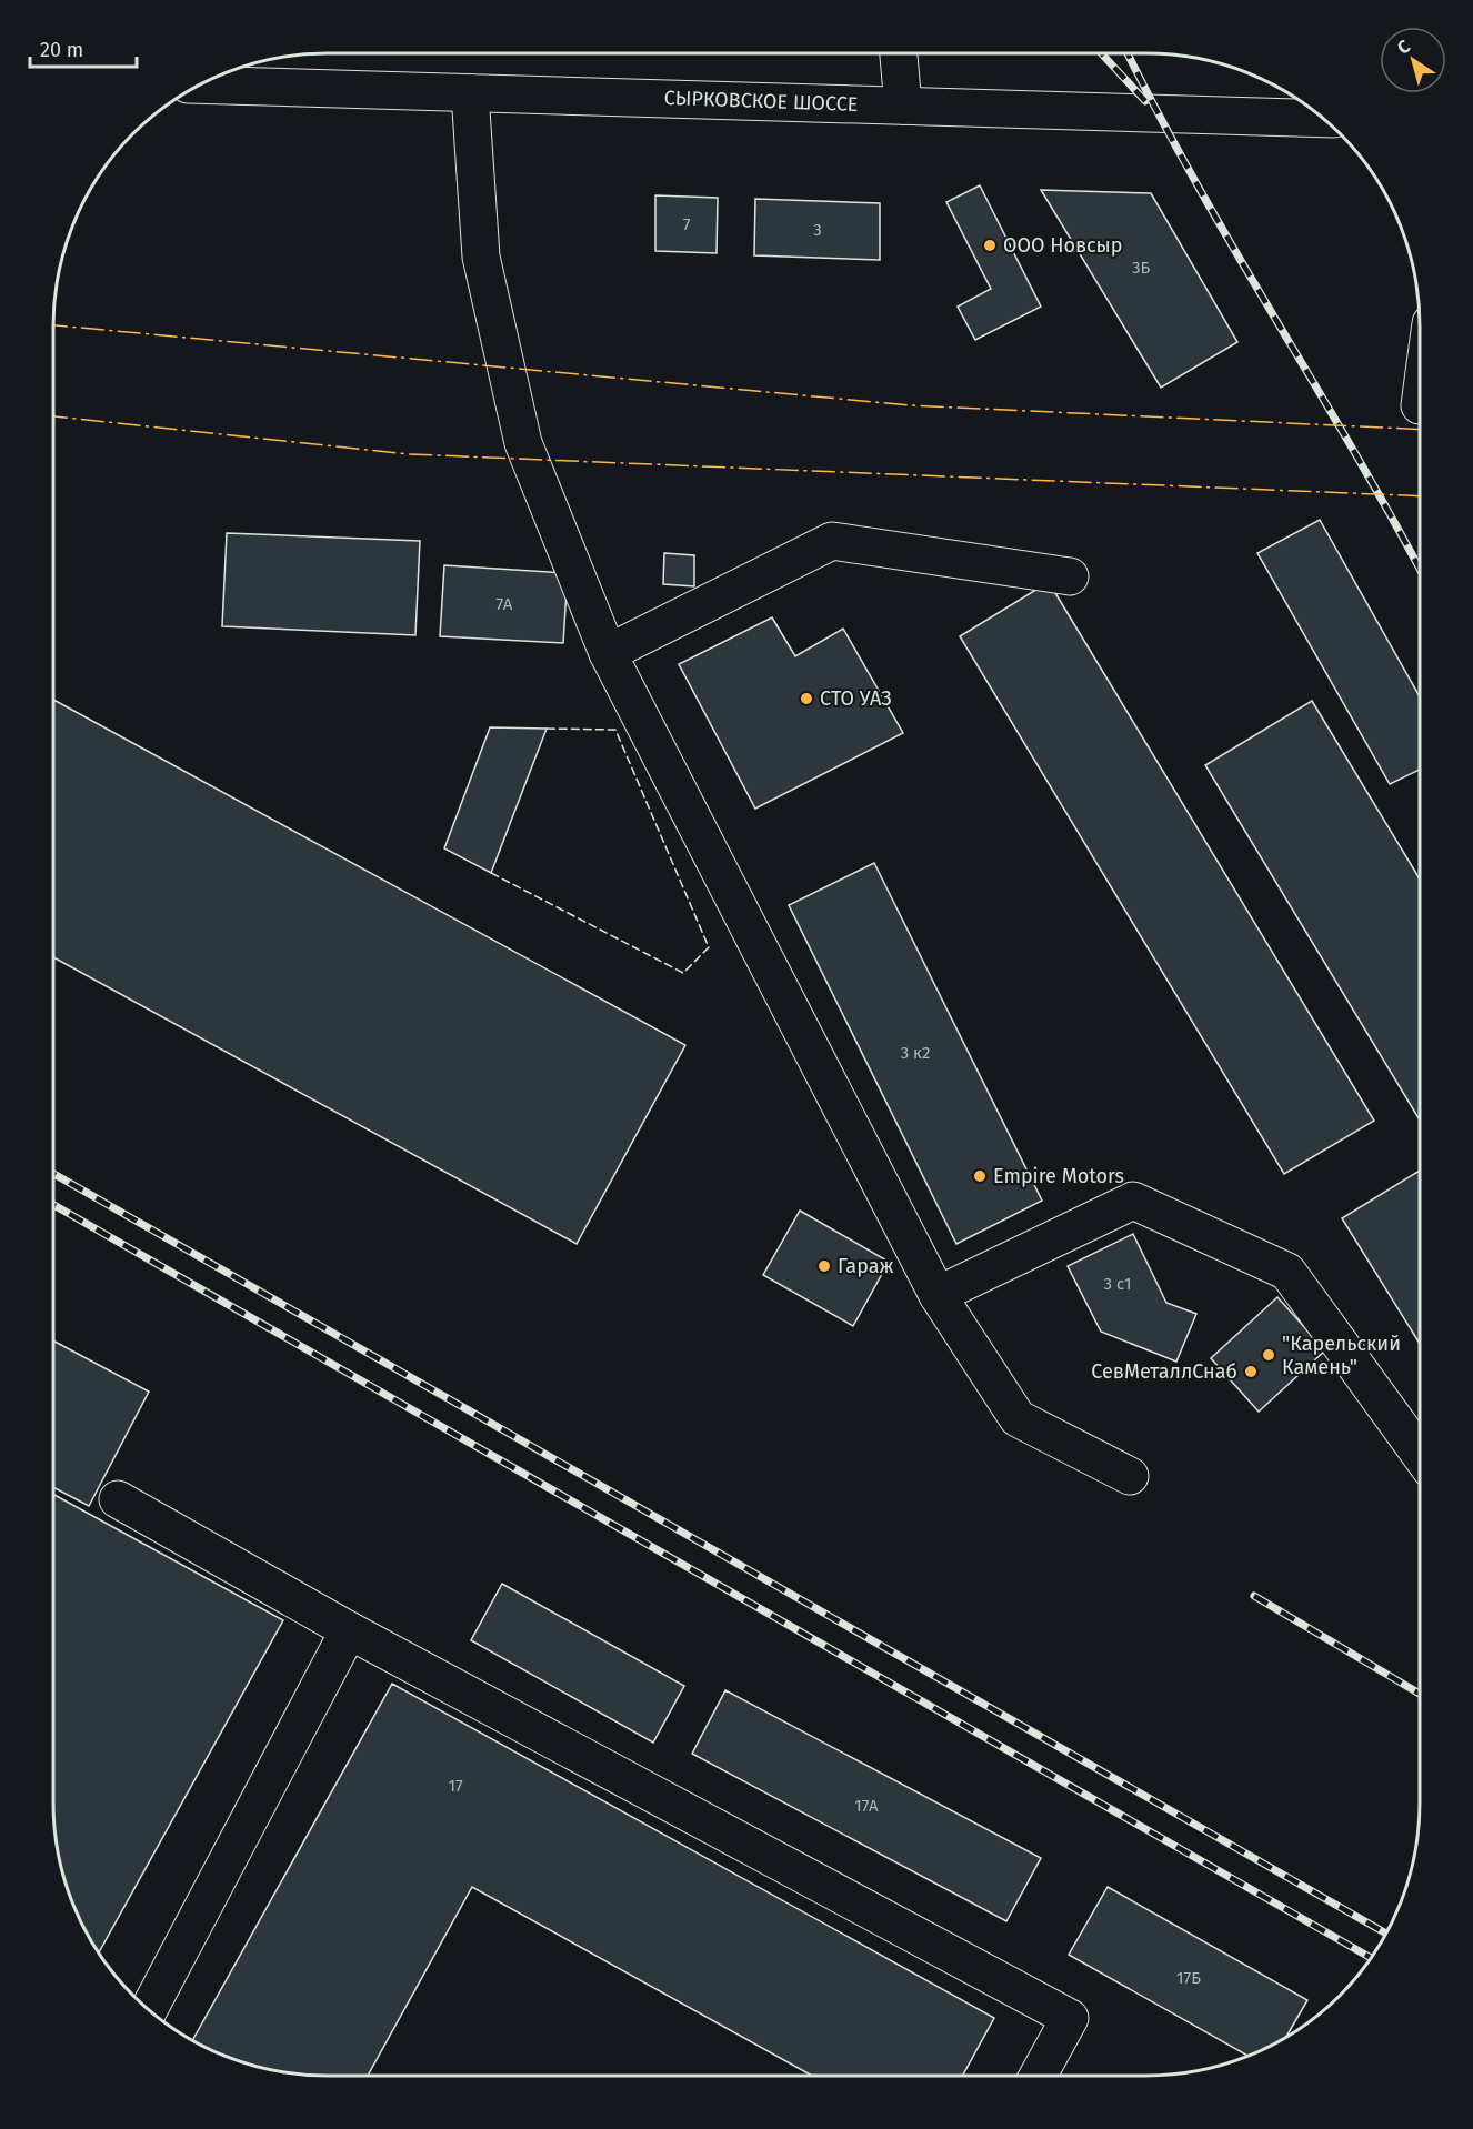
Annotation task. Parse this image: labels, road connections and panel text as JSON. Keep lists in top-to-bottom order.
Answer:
{
  "streets": {
    "main road": ["СЫРКОВСКОЕ ШОССЕ"]
  },
  "places": [
    "ООО Новсыр",
    "СТО УАЗ",
    "Empire Motors",
    "Гараж",
    "\"Карельский Камень\"",
    "СевМеталлСнаб"
  ],
  "house_numbers": [
    "7",
    "3",
    "3Б",
    "7А",
    "3 к2",
    "3 с1",
    "17",
    "17А",
    "17Б"
  ],
  "scale_bar": "20 m",
  "north": "top left"
}
